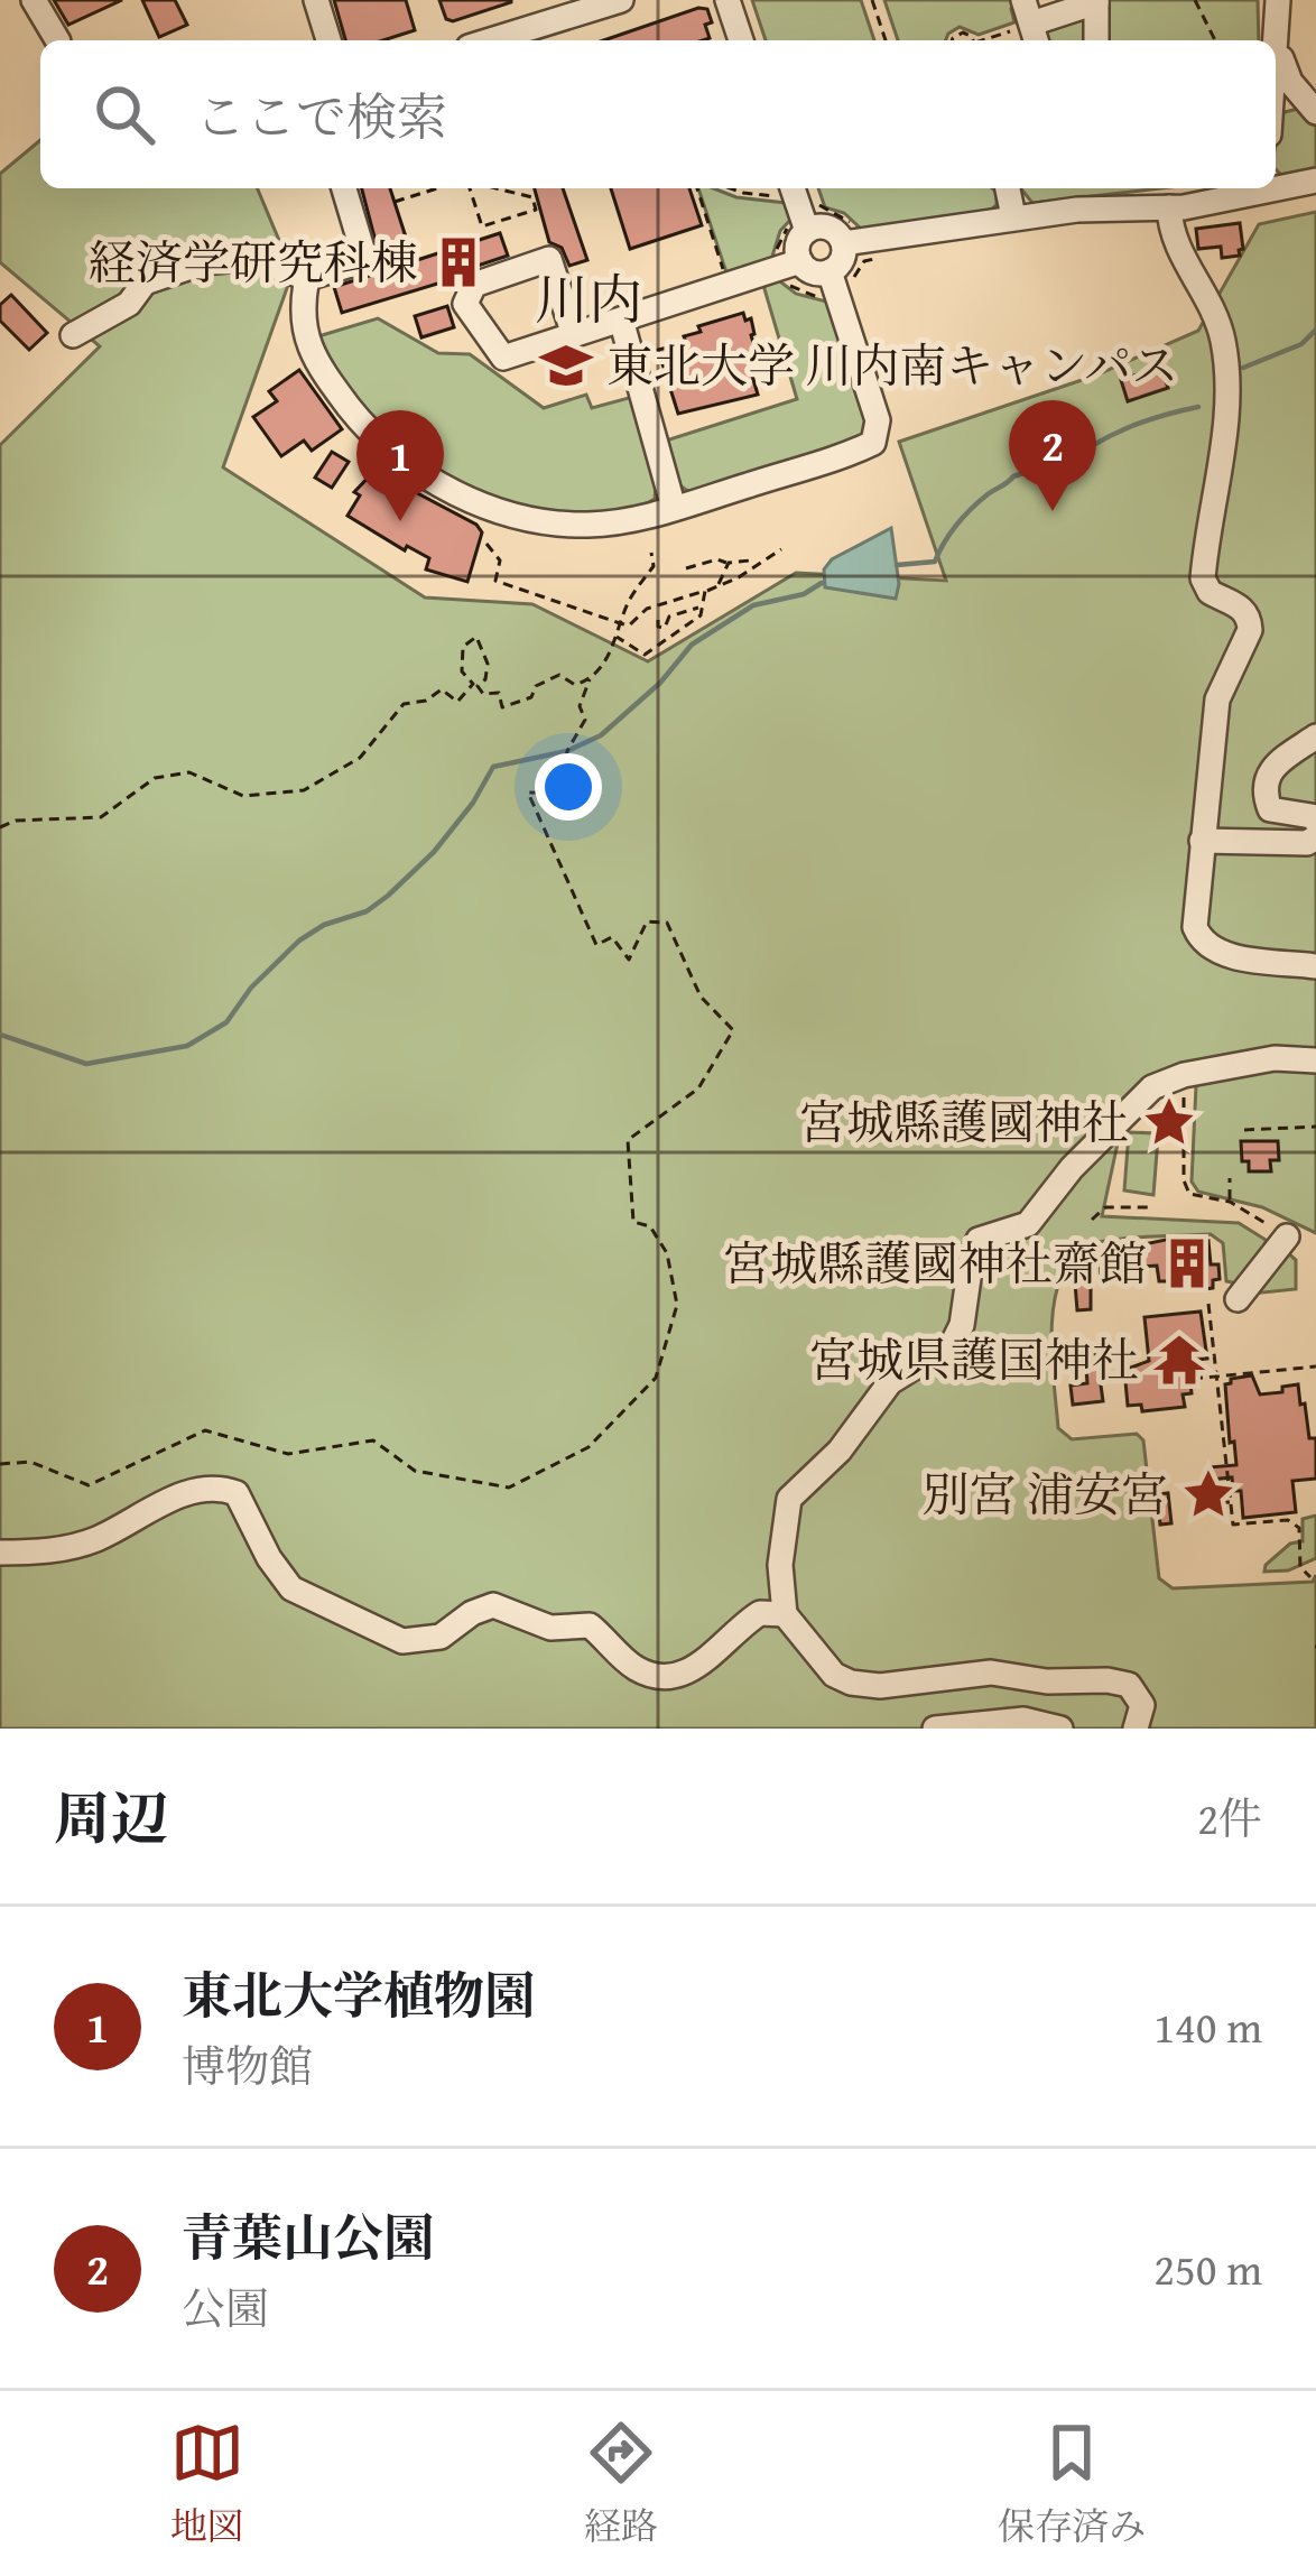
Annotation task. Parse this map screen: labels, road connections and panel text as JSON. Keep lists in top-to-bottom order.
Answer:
{
  "districts": ["川内"],
  "places": {
    "building": ["経済学研究科棟", "宮城縣護國神社齋館"],
    "school or university": ["東北大学 川内南キャンパス"],
    "place": ["宮城縣護國神社", "別宮 浦安宮"],
    "temple": ["宮城県護国神社"]
  },
  "page": {
    "search": "ここで検索",
    "pins": ["2", "1"],
    "heading": ["周辺", "2件"],
    "list": [
      {
        "mark": "1",
        "name": "東北大学植物園",
        "note": "博物館",
        "value": "140 m"
      },
      {
        "mark": "2",
        "name": "青葉山公園",
        "note": "公園",
        "value": "250 m"
      }
    ],
    "nav": ["地図", "経路", "保存済み"]
  }
}
